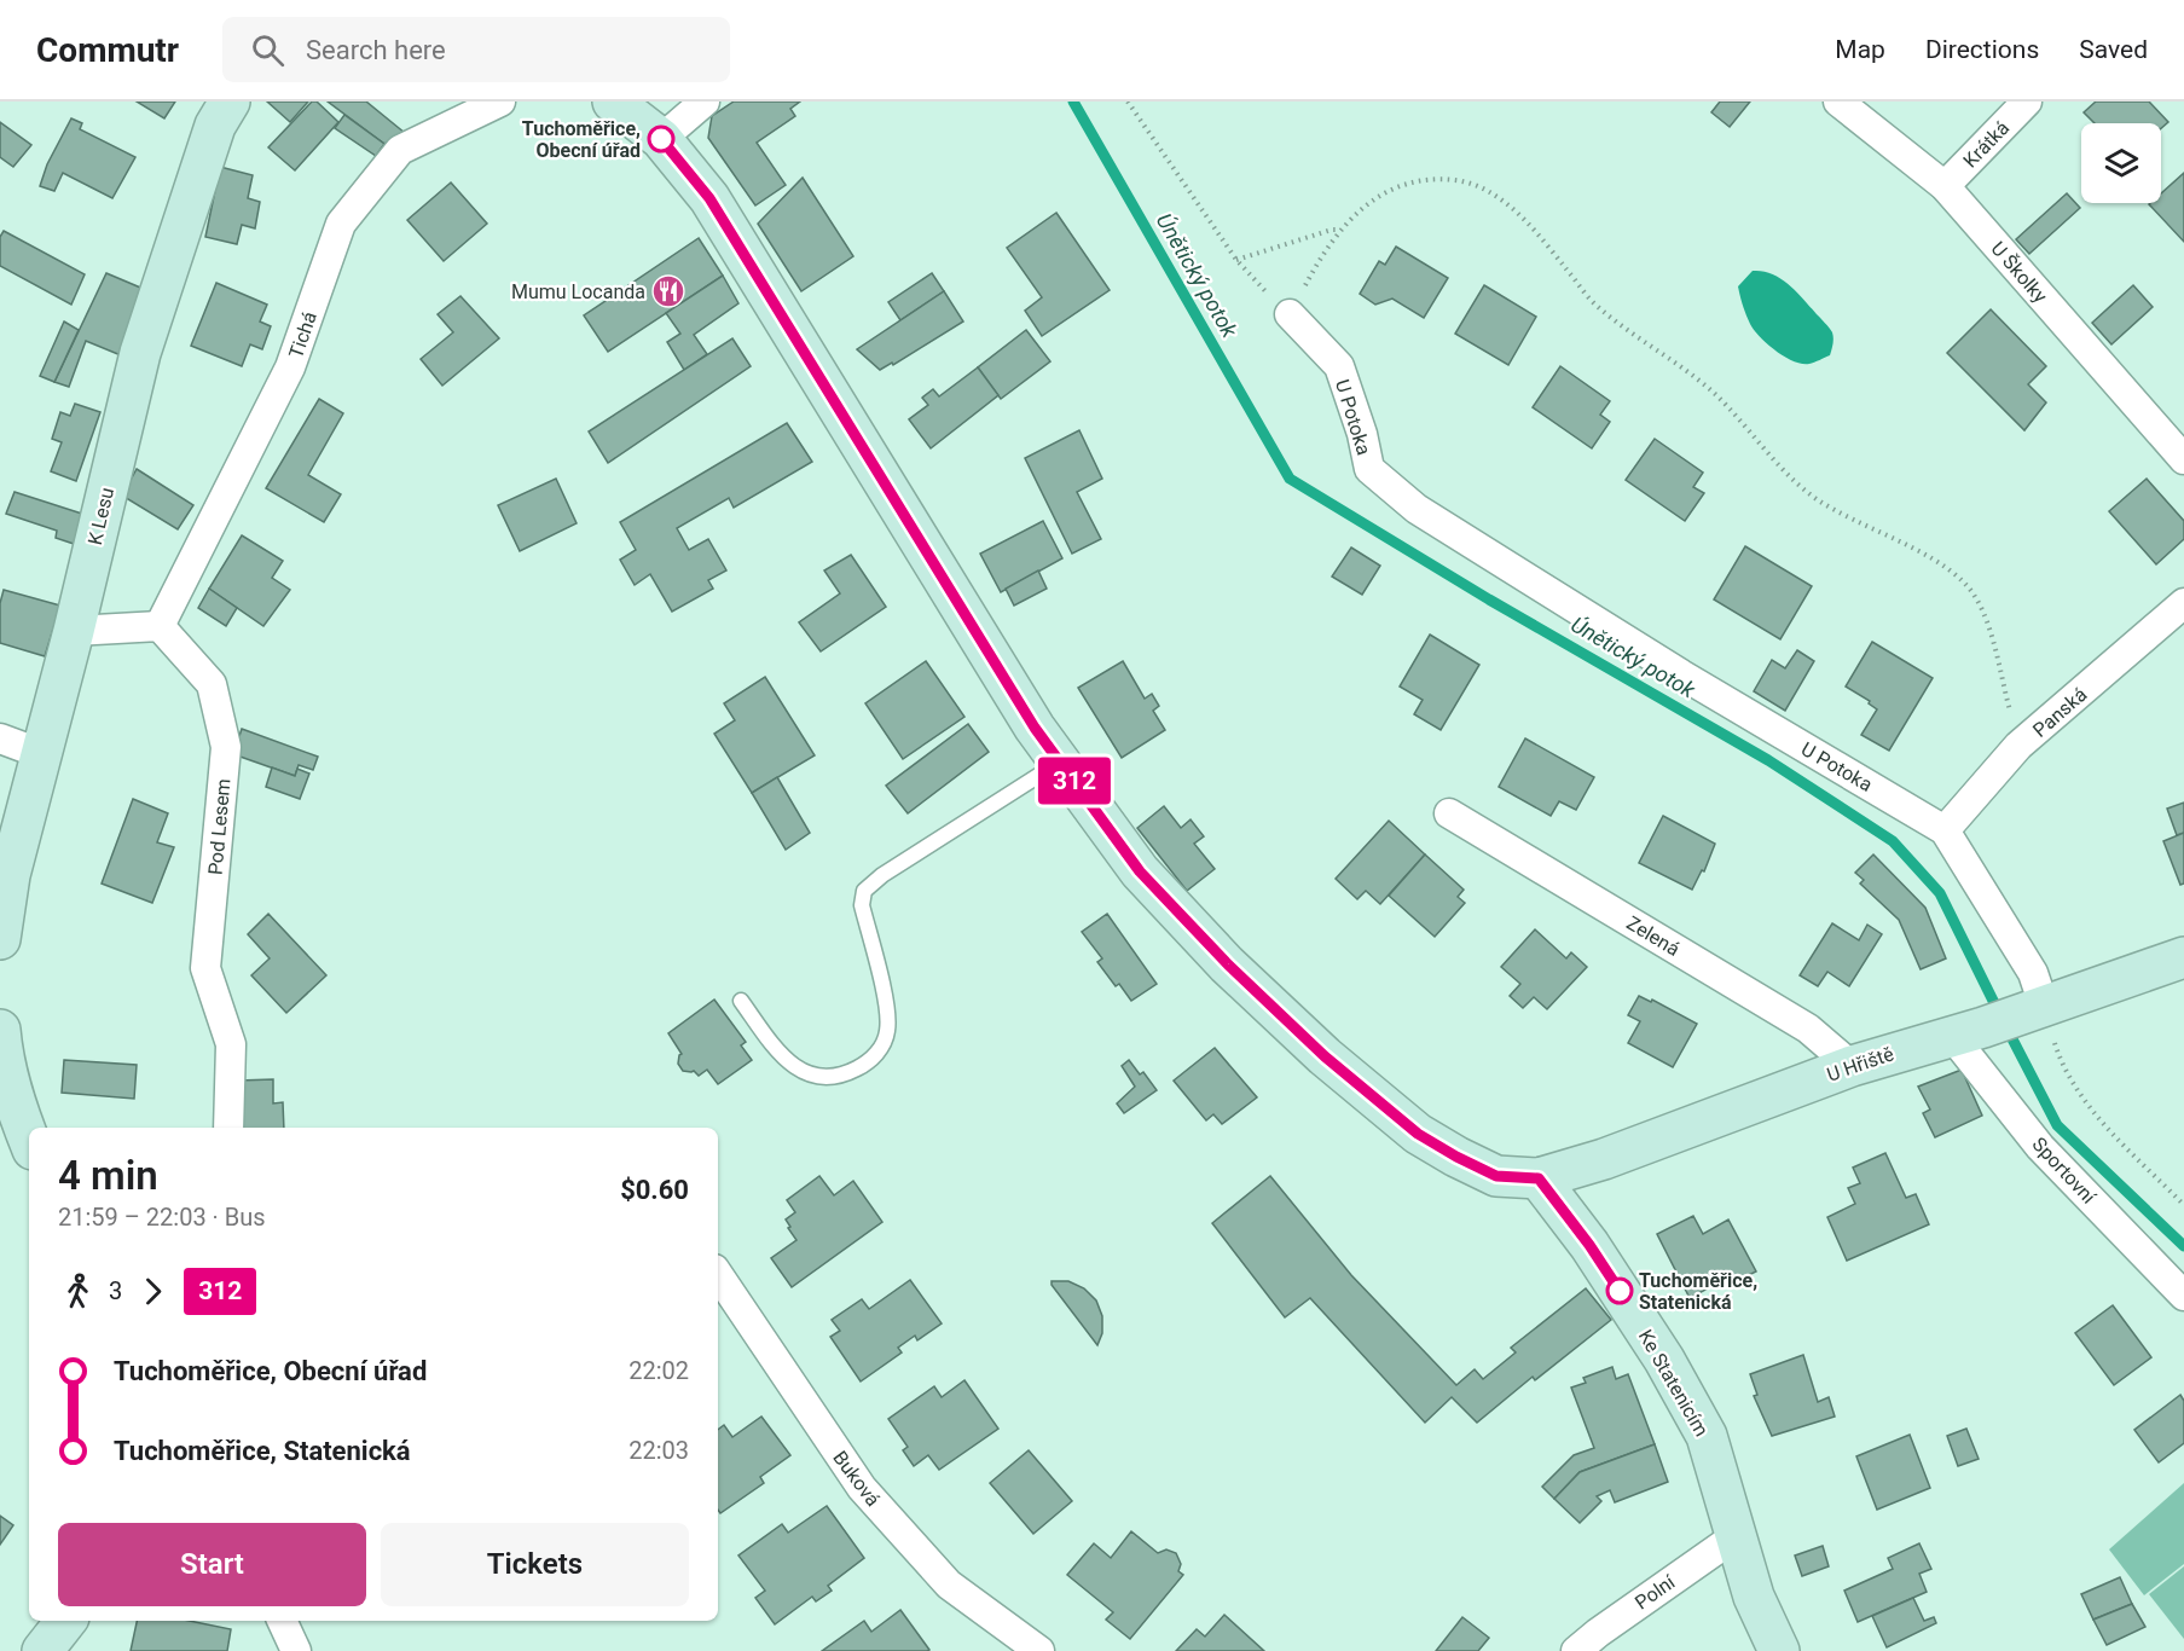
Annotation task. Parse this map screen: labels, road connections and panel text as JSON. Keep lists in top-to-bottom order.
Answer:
{
  "streets": {
    "street": [
      "Krátká",
      "U Školky",
      "Tichá",
      "U Potoka",
      "K Lesu",
      "Panská",
      "Pod Lesem",
      "Zelená",
      "U Hřiště",
      "Sportovní",
      "Ke Statenicím",
      "Buková",
      "Polní"
    ]
  },
  "crossings": [
    ["Krátká", "U Školky"],
    ["Tichá", "Pod Lesem"],
    ["U Potoka", "Panská"],
    ["U Potoka", "U Hřiště"],
    ["Zelená", "U Hřiště"],
    ["U Hřiště", "Sportovní"],
    ["U Hřiště", "Ke Statenicím"],
    ["Ke Statenicím", "Polní"]
  ],
  "water": ["Únětický potok"],
  "places": {
    "other": ["Tuchoměřice, Obecní úřad", "Tuchoměřice, Statenická"],
    "restaurant": ["Mumu Locanda"]
  },
  "lines": ["bus line 312"],
  "page": {
    "header": "Commutr",
    "search": "Search here",
    "nav": ["Map", "Directions", "Saved"],
    "on_map": "312",
    "heading": ["4 min", "21:59 – 22:03 · Bus", "$0.60"],
    "legs": ["3", "312"],
    "list": [
      {
        "name": "Tuchoměřice, Obecní úřad",
        "value": "22:02"
      },
      {
        "name": "Tuchoměřice, Statenická",
        "value": "22:03"
      }
    ],
    "buttons": ["Start", "Tickets"]
  }
}
